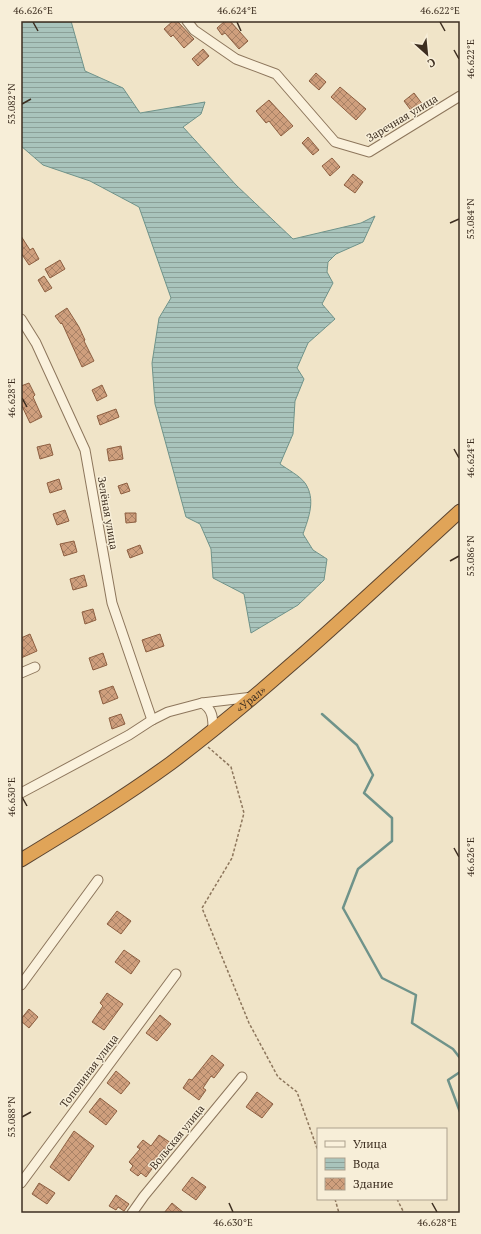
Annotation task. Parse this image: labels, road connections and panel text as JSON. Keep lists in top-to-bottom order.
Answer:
{
  "streets": {
    "highway": ["«Урал»"],
    "street": [
      "Заречная улица",
      "Зелёная улица",
      "Тополиная улица",
      "Вольская улица"
    ]
  },
  "legend": ["Улица", "Вода", "Здание"],
  "north": "bottom right",
  "coordinates": [
    "46.626°E",
    "46.624°E",
    "46.622°E",
    "53.082°N",
    "53.084°N",
    "46.628°E",
    "53.086°N",
    "46.630°E",
    "53.088°N"
  ]
}
